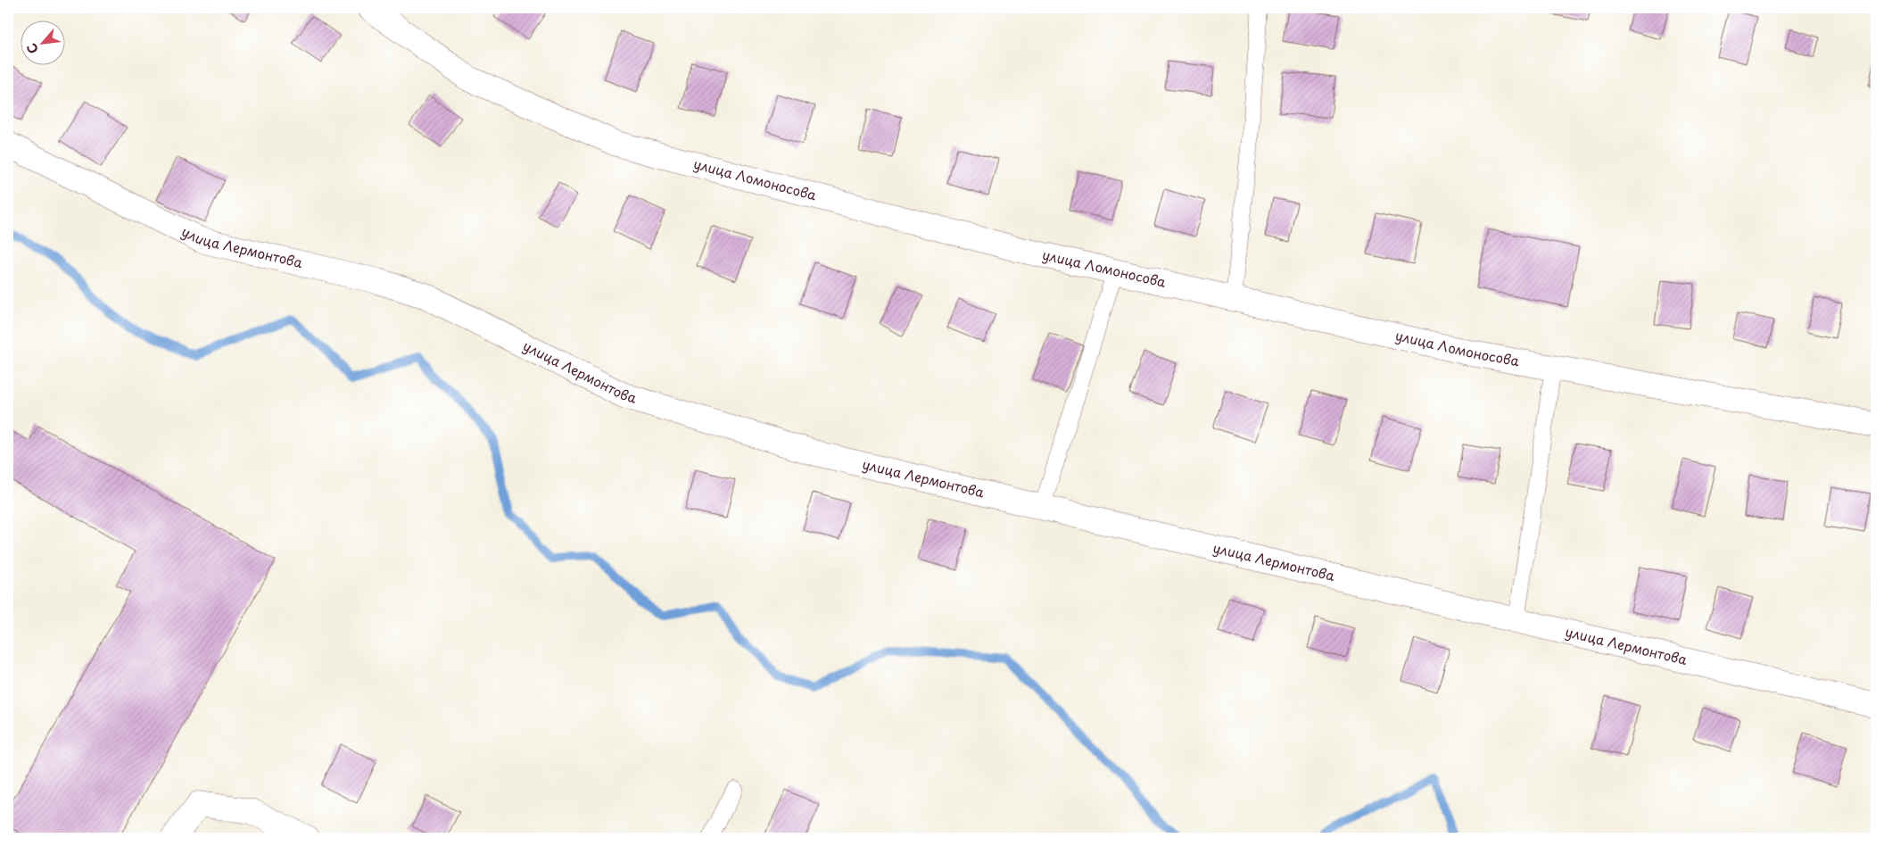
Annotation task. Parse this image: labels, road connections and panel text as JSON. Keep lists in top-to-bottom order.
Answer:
{
  "streets": {
    "street": ["улица Ломоносова", "улица Лермонтова"]
  },
  "north": "bottom left"
}
